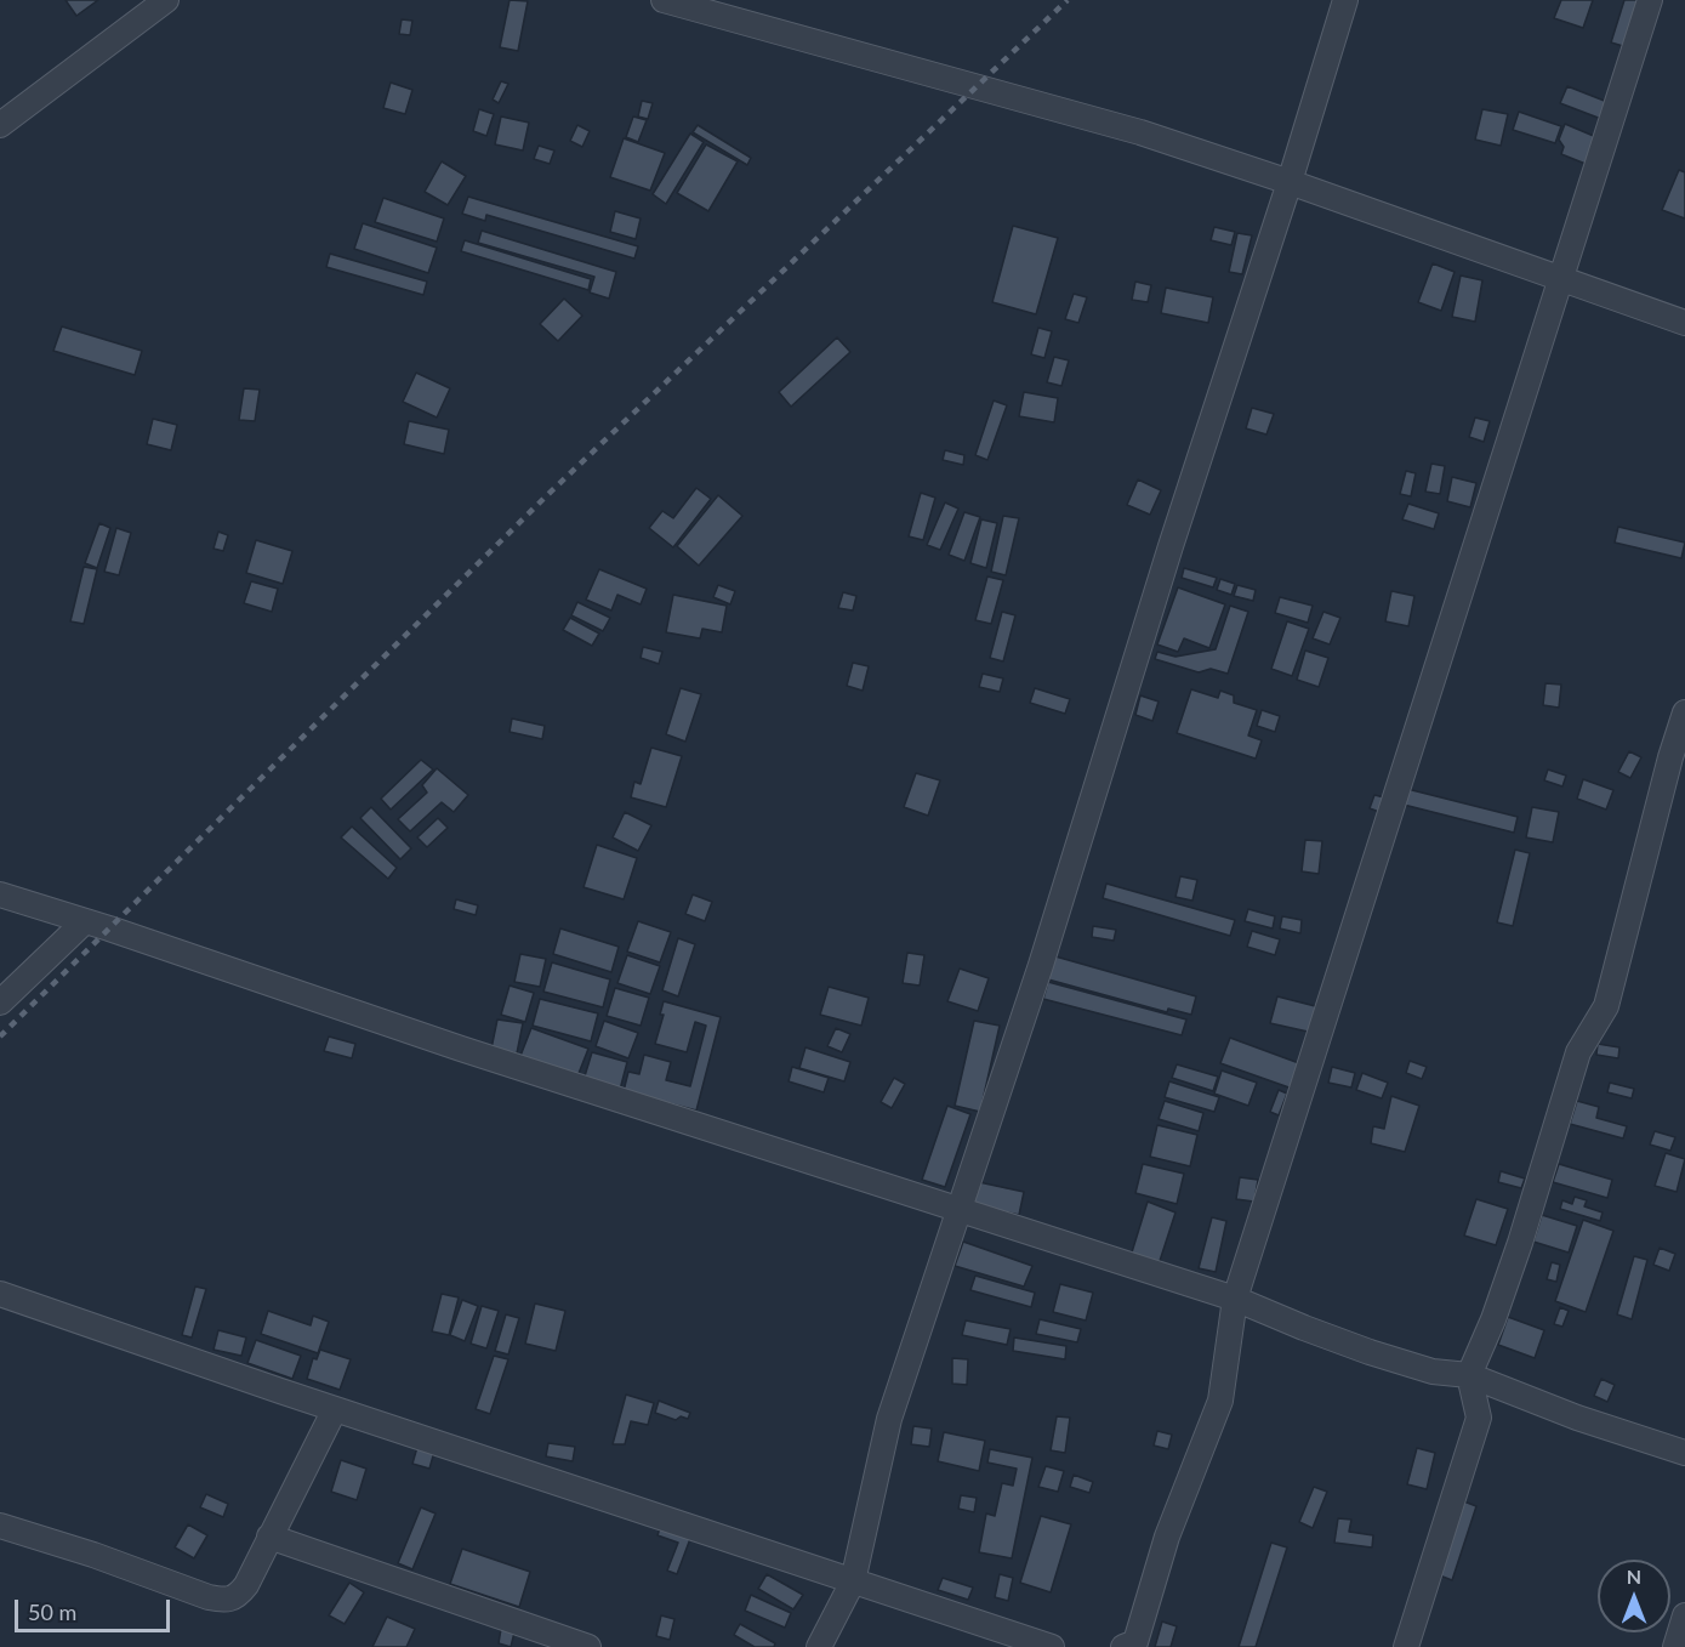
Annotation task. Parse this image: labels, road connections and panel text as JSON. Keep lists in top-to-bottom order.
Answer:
{
  "scale_bar": "50 m",
  "north": "top"
}
